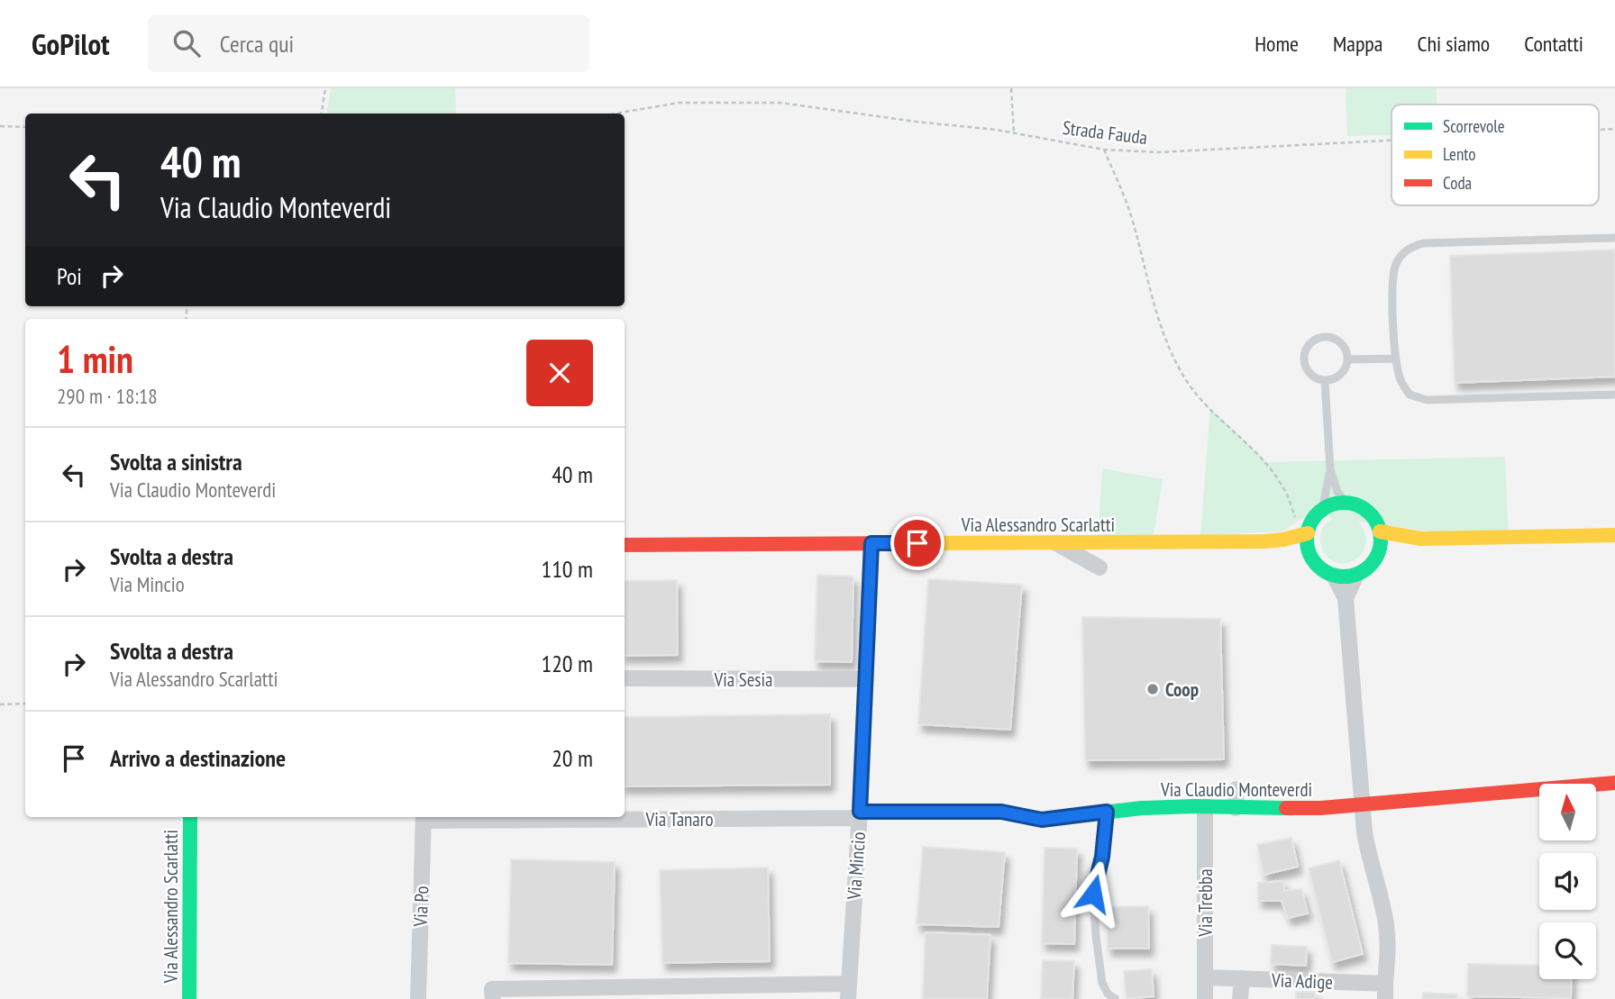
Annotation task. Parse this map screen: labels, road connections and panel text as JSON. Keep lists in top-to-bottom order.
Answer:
{
  "streets": {
    "street": [
      "Via Alessandro Scarlatti",
      "Via Sesia",
      "Via Claudio Monteverdi",
      "Via Tanaro",
      "Via Mincio",
      "Via Trebba",
      "Via Po",
      "Via Adige"
    ],
    "path": ["Strada Fauda"]
  },
  "crossings": [
    ["Via Alessandro Scarlatti", "Via Mincio"],
    ["Via Sesia", "Via Mincio"],
    ["Via Claudio Monteverdi", "Via Tanaro"],
    ["Via Claudio Monteverdi", "Via Mincio"],
    ["Via Claudio Monteverdi", "Via Trebba"],
    ["Via Tanaro", "Via Mincio"],
    ["Via Trebba", "Via Adige"]
  ],
  "places": ["Coop"],
  "legend": ["Scorrevole", "Lento", "Coda"],
  "north": "top",
  "page": {
    "header": "GoPilot",
    "search": "Cerca qui",
    "nav": [
      "Home",
      "Mappa",
      "Chi siamo",
      "Contatti"
    ],
    "turn": ["40 m", "Via Claudio Monteverdi"],
    "then": "Poi",
    "heading": ["1 min", "290 m · 18:18"],
    "list": [
      {
        "name": "Svolta a sinistra",
        "note": "Via Claudio Monteverdi",
        "value": "40 m"
      },
      {
        "name": "Svolta a destra",
        "note": "Via Mincio",
        "value": "110 m"
      },
      {
        "name": "Svolta a destra",
        "note": "Via Alessandro Scarlatti",
        "value": "120 m"
      },
      {
        "name": "Arrivo a destinazione",
        "value": "20 m"
      }
    ]
  }
}
